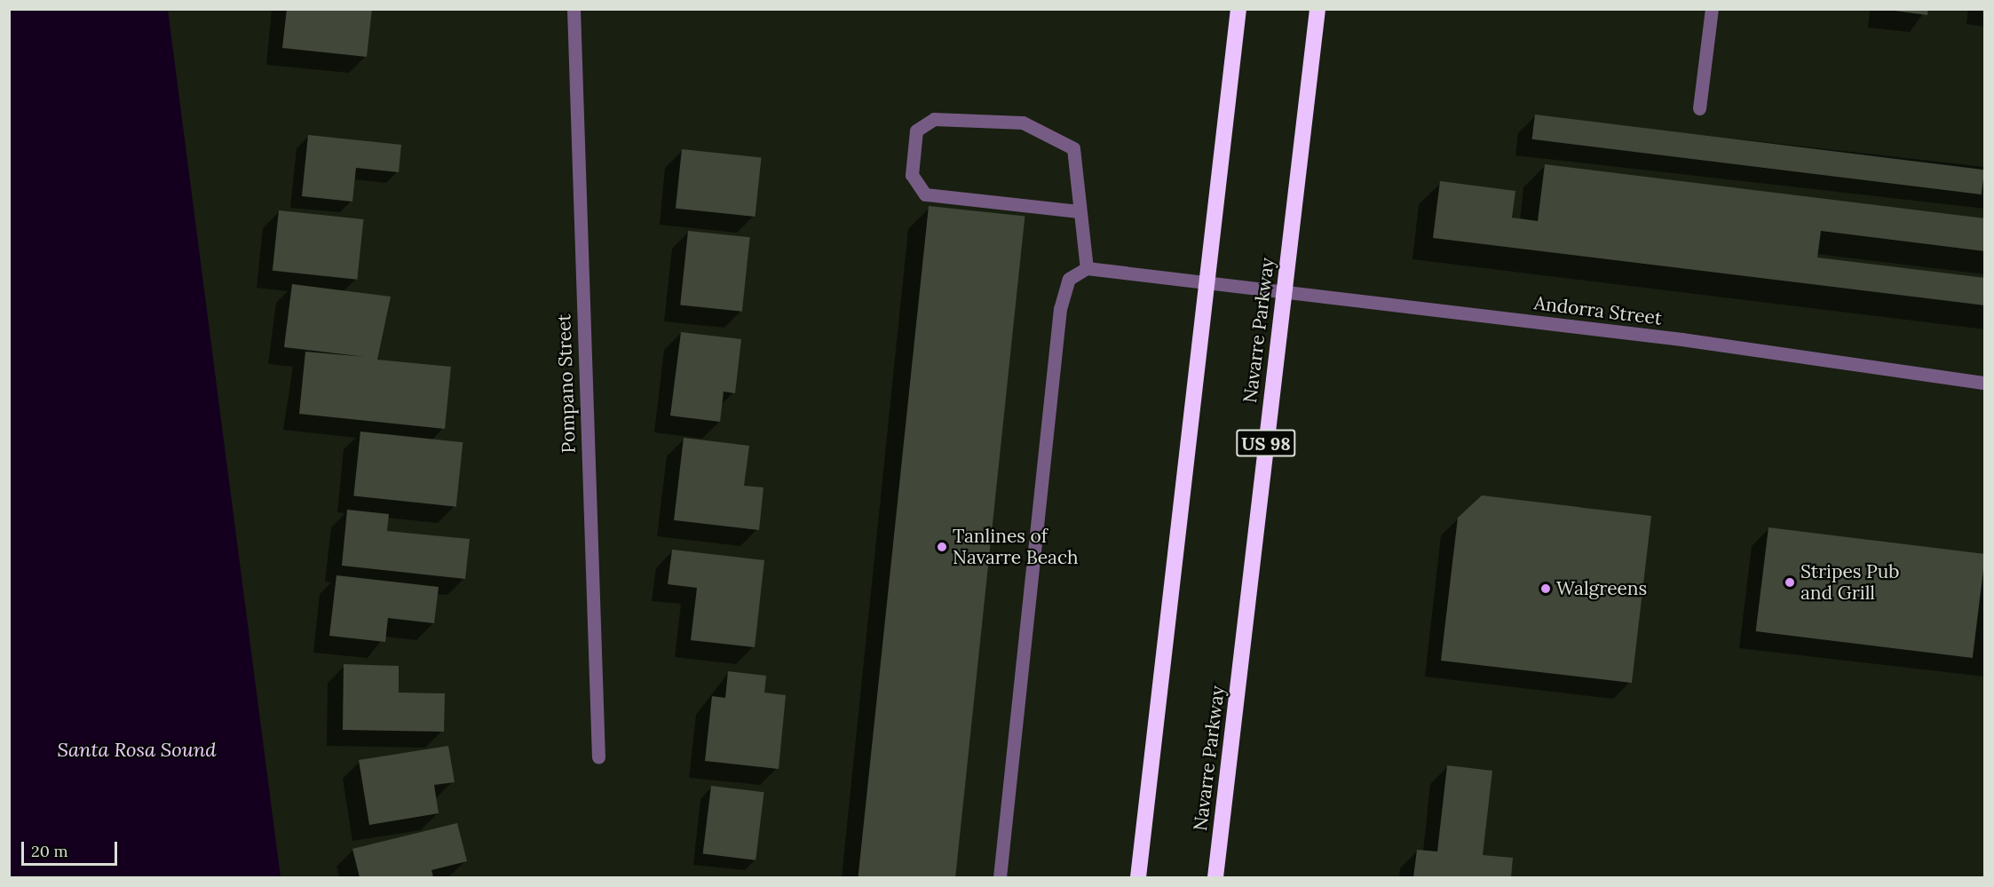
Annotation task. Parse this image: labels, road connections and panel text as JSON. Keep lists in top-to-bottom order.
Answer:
{
  "streets": {
    "highway": ["Navarre Parkway", "US 98"],
    "street": ["Andorra Street", "Pompano Street"]
  },
  "crossings": [
    ["Andorra Street", "Navarre Parkway"]
  ],
  "water": ["Santa Rosa Sound"],
  "places": ["Tanlines of Navarre Beach", "Stripes Pub and Grill", "Walgreens"],
  "scale_bar": "20 m"
}
